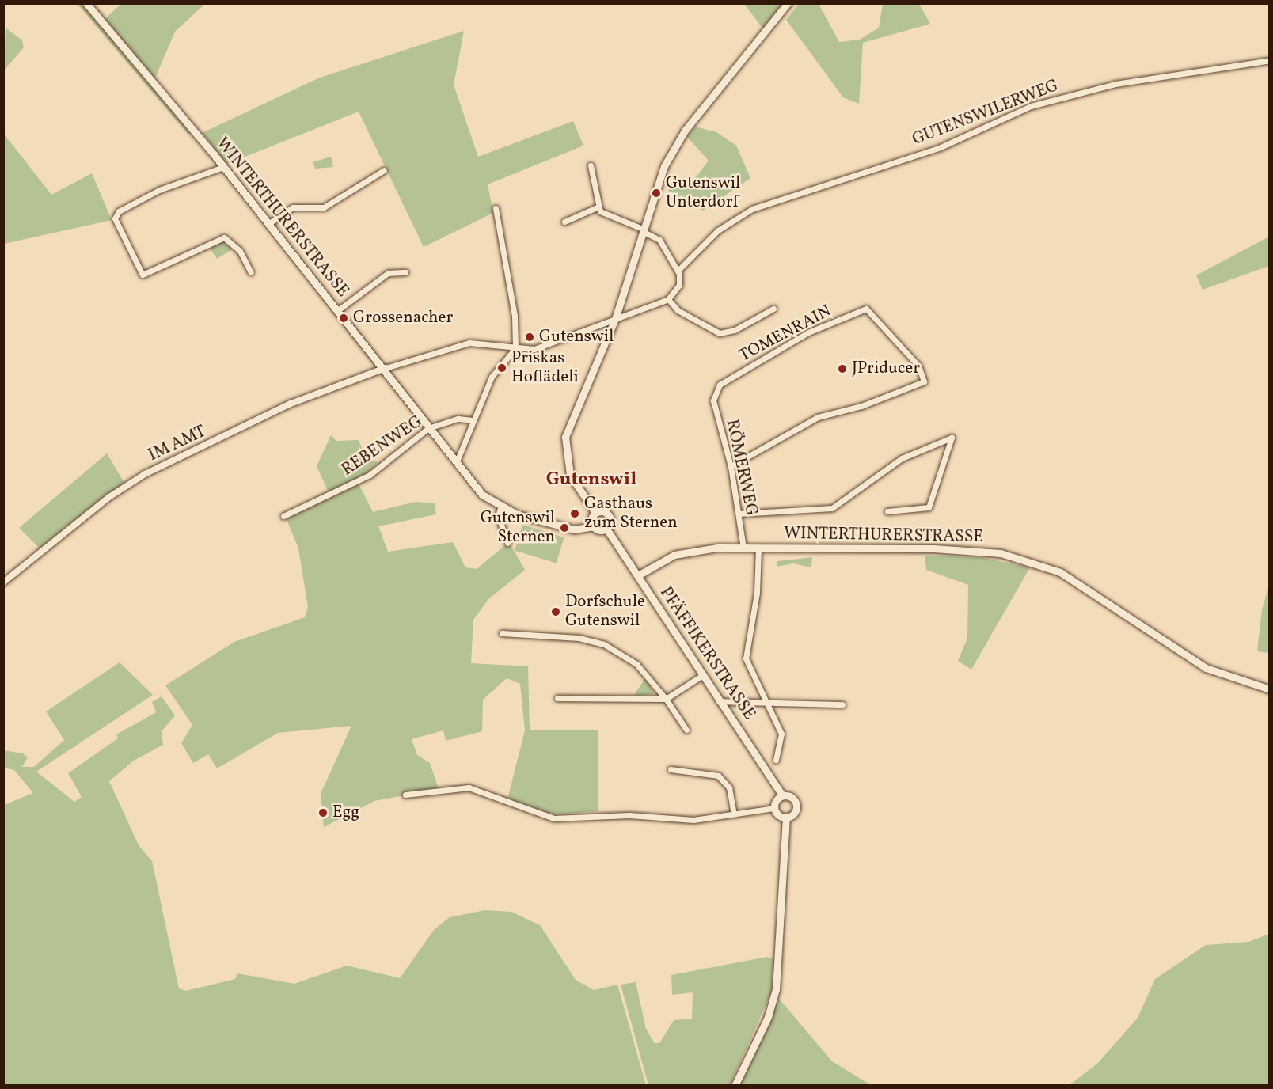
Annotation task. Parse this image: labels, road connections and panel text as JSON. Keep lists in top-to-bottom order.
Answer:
{
  "streets": {
    "main road": ["WINTERTHURERSTRASSE", "PFÄFFIKERSTRASSE"],
    "street": [
      "GUTENSWILERWEG",
      "TOMENRAIN",
      "IM AMT",
      "REBENWEG",
      "RÖMERWEG"
    ]
  },
  "crossings": [
    ["WINTERTHURERSTRASSE", "IM AMT"],
    ["WINTERTHURERSTRASSE", "REBENWEG"],
    ["WINTERTHURERSTRASSE", "RÖMERWEG"],
    ["WINTERTHURERSTRASSE", "PFÄFFIKERSTRASSE"],
    ["TOMENRAIN", "RÖMERWEG"]
  ],
  "districts": ["Gutenswil"],
  "places": [
    "Gutenswil Unterdorf",
    "Grossenacher",
    "Gutenswil",
    "Priskas Hoflädeli",
    "JPriducer",
    "Gasthaus zum Sternen",
    "Gutenswil Sternen",
    "Dorfschule Gutenswil",
    "Egg"
  ]
}
